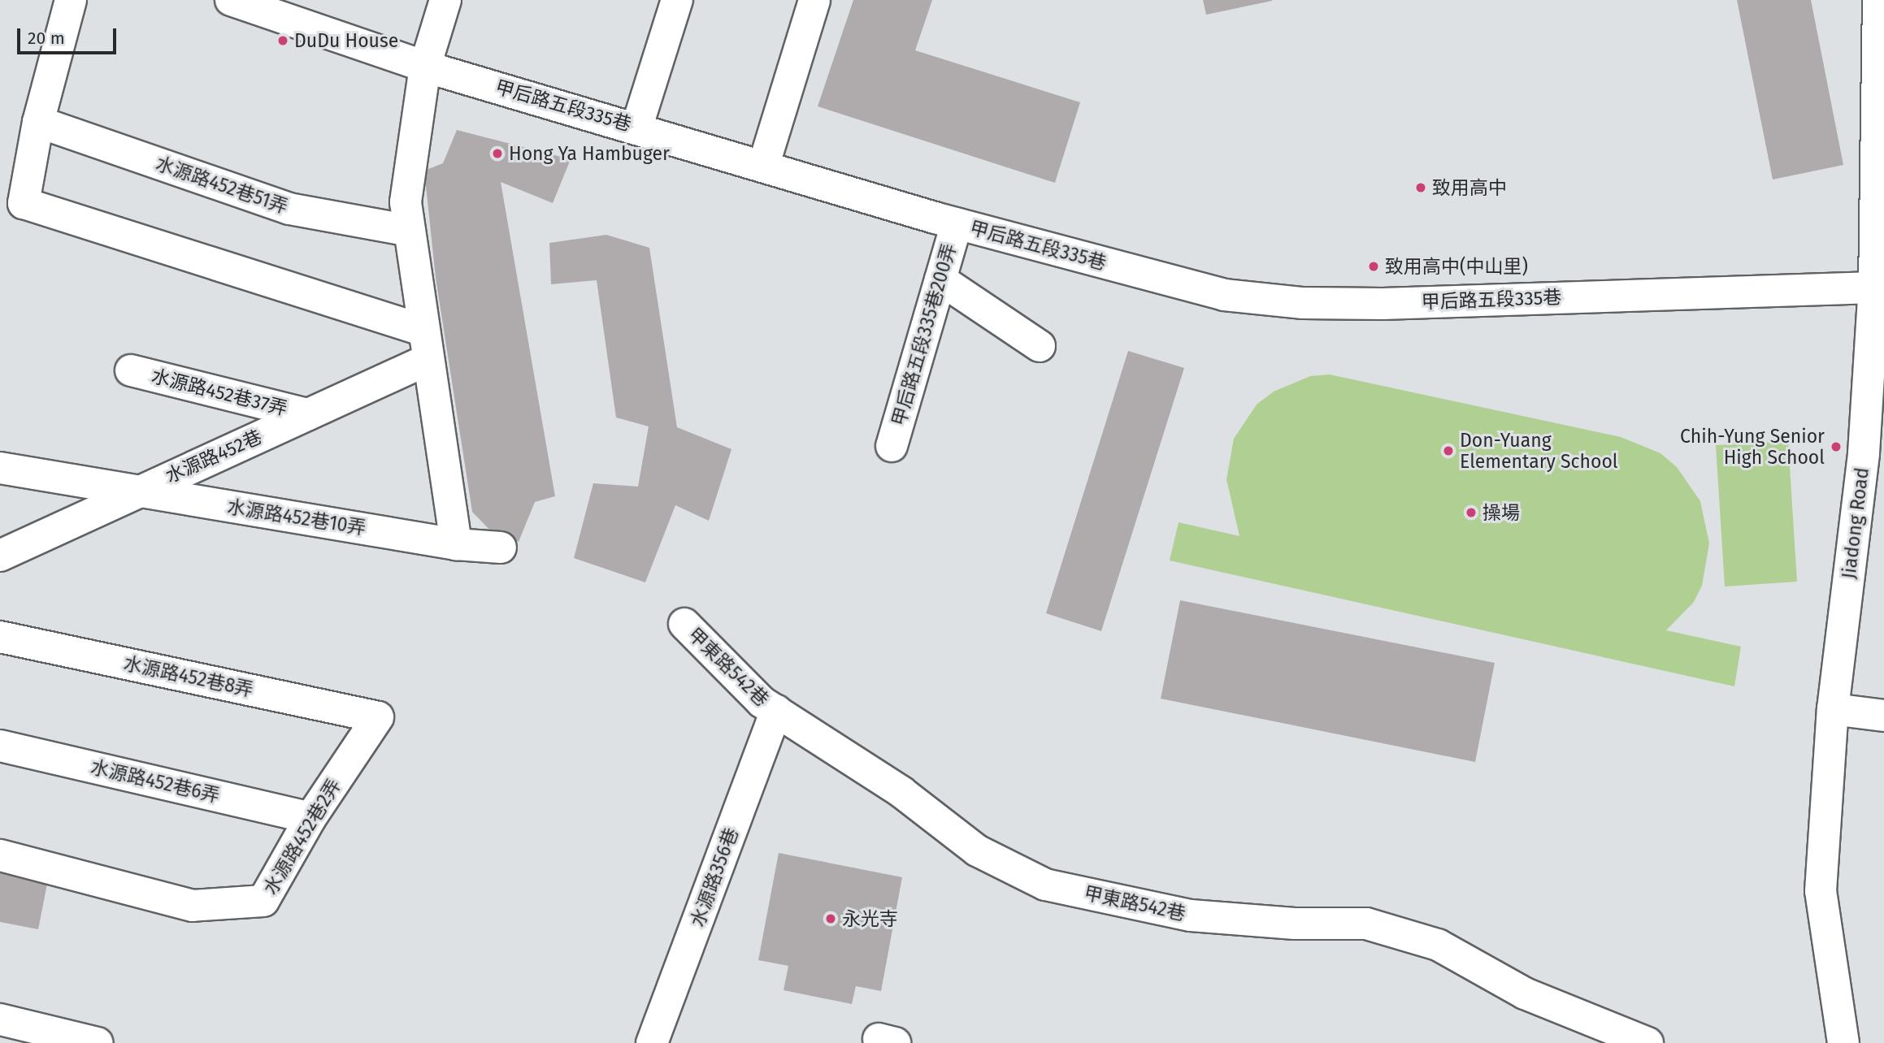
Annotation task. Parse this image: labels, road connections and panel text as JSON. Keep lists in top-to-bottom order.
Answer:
{
  "streets": {
    "street": [
      "甲后路五段335巷",
      "水源路452巷51弄",
      "甲后路五段335巷200弄",
      "水源路452巷37弄",
      "水源路452巷",
      "水源路452巷10弄",
      "Jiadong Road",
      "甲東路542巷",
      "水源路452巷8弄",
      "水源路452巷6弄",
      "水源路452巷2弄",
      "水源路356巷"
    ]
  },
  "crossings": [
    ["甲后路五段335巷", "甲后路五段335巷200弄"],
    ["甲后路五段335巷", "Jiadong Road"],
    ["水源路452巷37弄", "水源路452巷"],
    ["水源路452巷", "水源路452巷10弄"],
    ["甲東路542巷", "水源路356巷"],
    ["水源路452巷8弄", "水源路452巷2弄"],
    ["水源路452巷6弄", "水源路452巷2弄"]
  ],
  "places": [
    "DuDu House",
    "Hong Ya Hambuger",
    "致用高中",
    "致用高中(中山里)",
    "Chih-Yung Senior High School",
    "Don-Yuang Elementary School",
    "操場",
    "永光寺"
  ],
  "scale_bar": "20 m"
}
